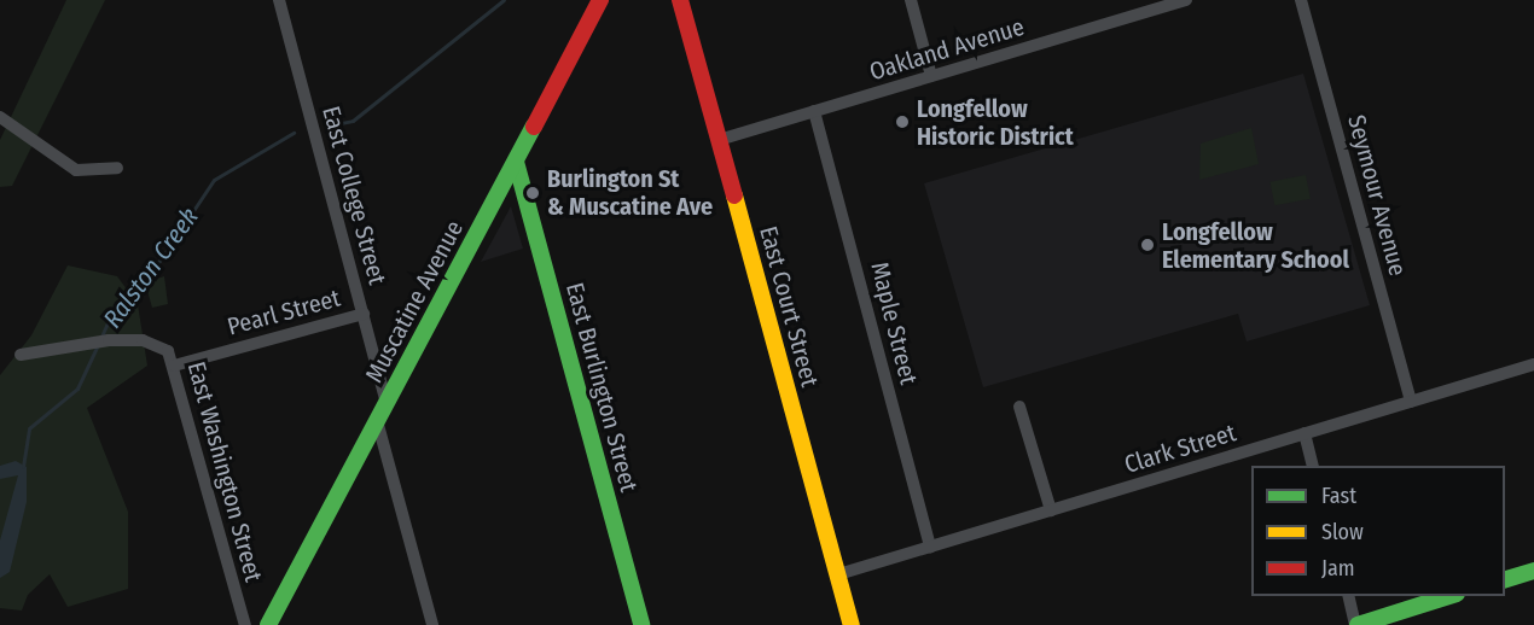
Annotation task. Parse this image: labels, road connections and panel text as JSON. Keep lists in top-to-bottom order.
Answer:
{
  "streets": {
    "street": [
      "Oakland Avenue",
      "East College Street",
      "Seymour Avenue",
      "Muscatine Avenue",
      "East Court Street",
      "Pearl Street",
      "Maple Street",
      "East Burlington Street",
      "Clark Street",
      "East Washington Street"
    ]
  },
  "crossings": [
    ["Oakland Avenue", "East Court Street"],
    ["Oakland Avenue", "Maple Street"],
    ["East College Street", "Muscatine Avenue"],
    ["East College Street", "Pearl Street"],
    ["Seymour Avenue", "Clark Street"],
    ["Muscatine Avenue", "East Burlington Street"],
    ["East Court Street", "Clark Street"],
    ["Pearl Street", "East Washington Street"],
    ["Maple Street", "Clark Street"]
  ],
  "water": ["Ralston Creek"],
  "places": ["Longfellow Historic District", "Burlington St & Muscatine Ave", "Longfellow Elementary School"],
  "legend": ["Fast", "Slow", "Jam"]
}
